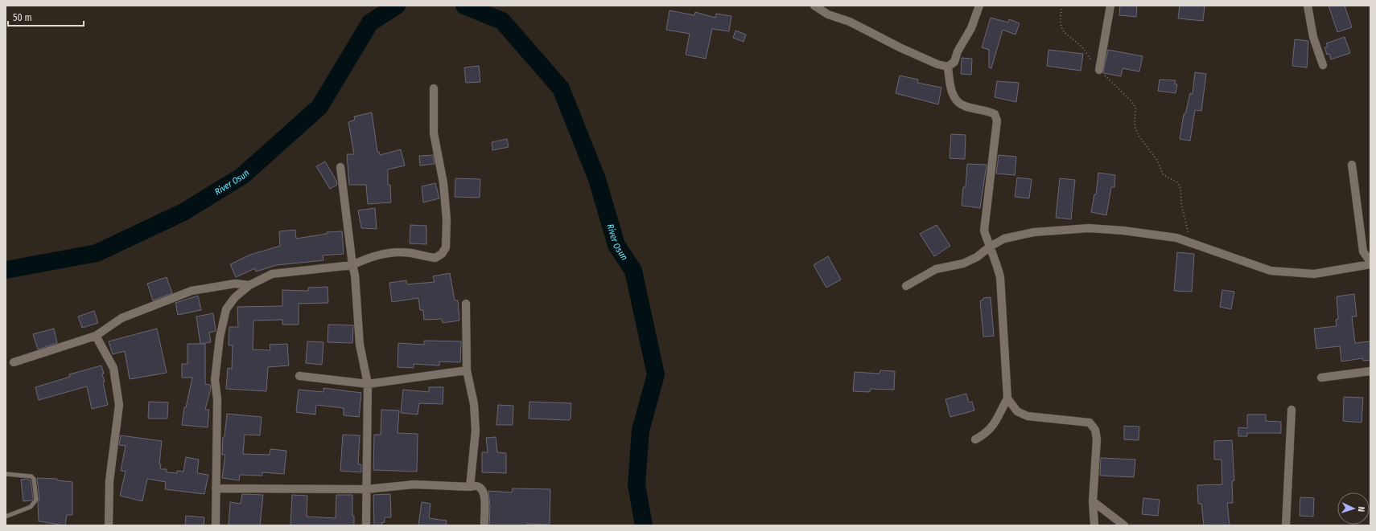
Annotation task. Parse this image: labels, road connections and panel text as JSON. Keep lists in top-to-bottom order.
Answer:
{
  "water": ["River Osun"],
  "scale_bar": "50 m",
  "north": "right"
}
